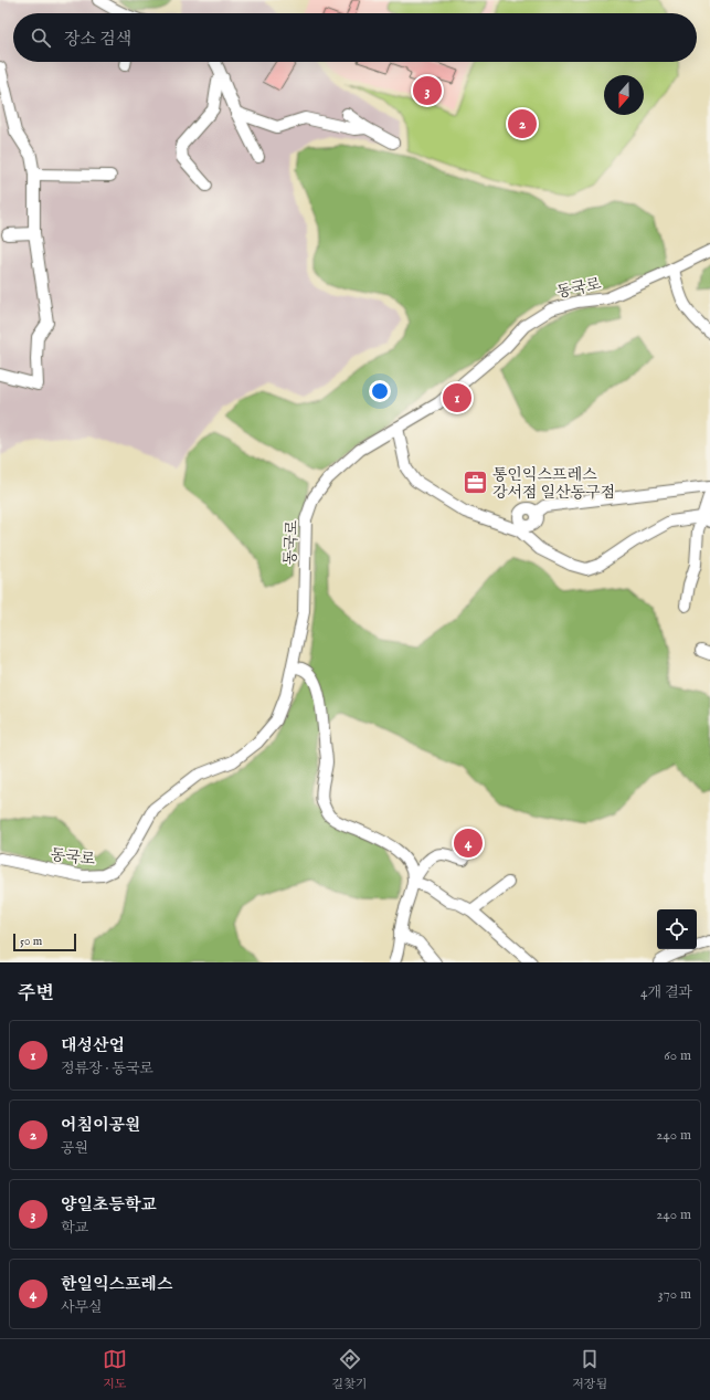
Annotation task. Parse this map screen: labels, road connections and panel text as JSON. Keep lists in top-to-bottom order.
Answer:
{
  "streets": {
    "street": ["동국로"]
  },
  "places": {
    "office": ["통인익스프레스 강서점 일산동구점"]
  },
  "scale_bar": "50 m",
  "north": "bottom",
  "page": {
    "search": "장소 검색",
    "pins": [
      "3",
      "2",
      "1",
      "4"
    ],
    "scale": "50 m",
    "heading": ["주변", "4개 결과"],
    "list": [
      {
        "mark": "1",
        "name": "대성산업",
        "note": "정류장 · 동국로",
        "value": "60 m"
      },
      {
        "mark": "2",
        "name": "어침이공원",
        "note": "공원",
        "value": "240 m"
      },
      {
        "mark": "3",
        "name": "양일초등학교",
        "note": "학교",
        "value": "240 m"
      },
      {
        "mark": "4",
        "name": "한일익스프레스",
        "note": "사무실",
        "value": "370 m"
      }
    ],
    "nav": ["지도", "길찾기", "저장됨"]
  }
}
